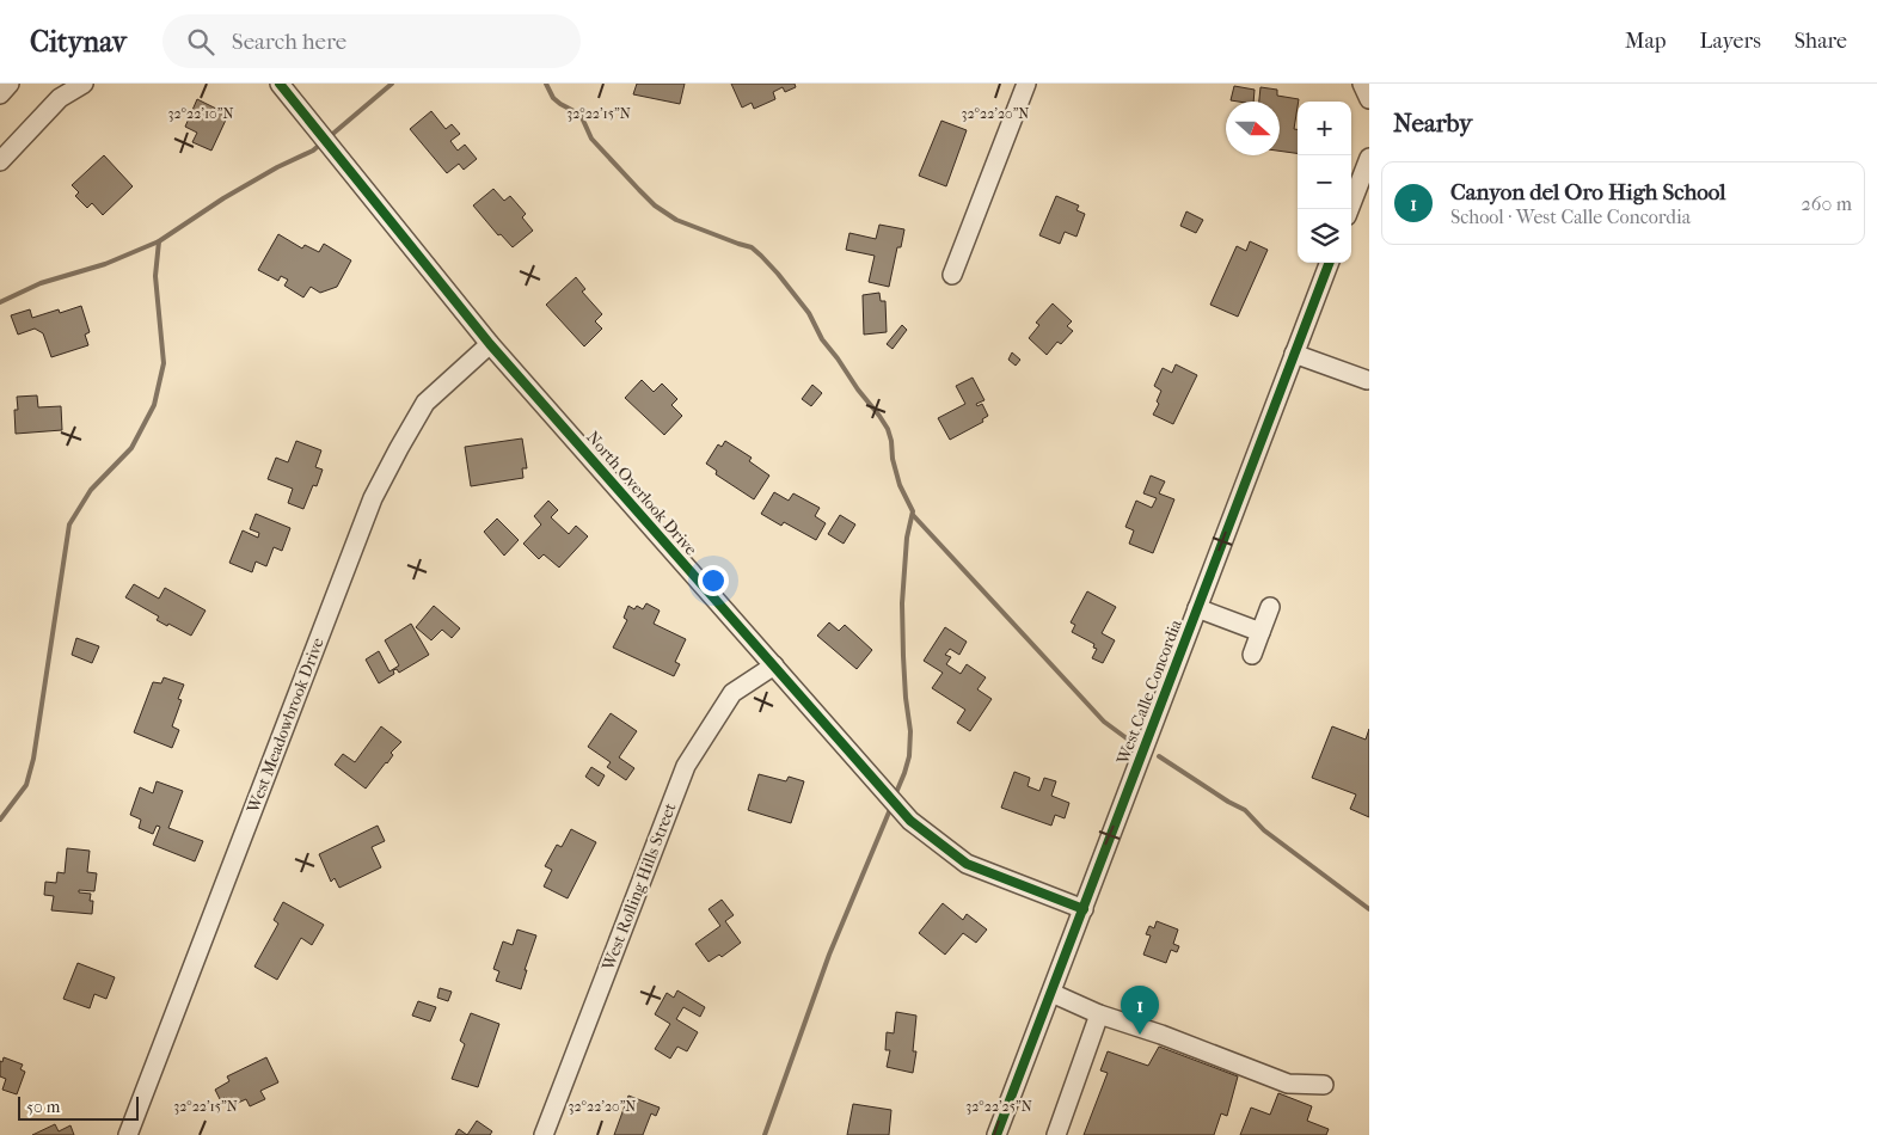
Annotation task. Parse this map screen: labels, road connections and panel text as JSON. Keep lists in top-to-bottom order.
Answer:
{
  "streets": {
    "street": [
      "North Overlook Drive",
      "West Calle Concordia",
      "West Meadowbrook Drive",
      "West Rolling Hills Street"
    ]
  },
  "crossings": [
    ["North Overlook Drive", "West Calle Concordia"],
    ["North Overlook Drive", "West Meadowbrook Drive"],
    ["North Overlook Drive", "West Rolling Hills Street"]
  ],
  "scale_bar": "50 m",
  "north": "right",
  "page": {
    "header": "Citynav",
    "search": "Search here",
    "nav": ["Map", "Layers", "Share"],
    "heading": "Nearby",
    "map_buttons": ["+", "−"],
    "list": [
      {
        "mark": "1",
        "name": "Canyon del Oro High School",
        "note": "School · West Calle Concordia",
        "value": "260 m"
      }
    ],
    "pins": "1",
    "scale": "50 m"
  },
  "coordinates": [
    "32°22'10\"N",
    "32°22'15\"N",
    "32°22'20\"N",
    "32°22'25\"N"
  ]
}
